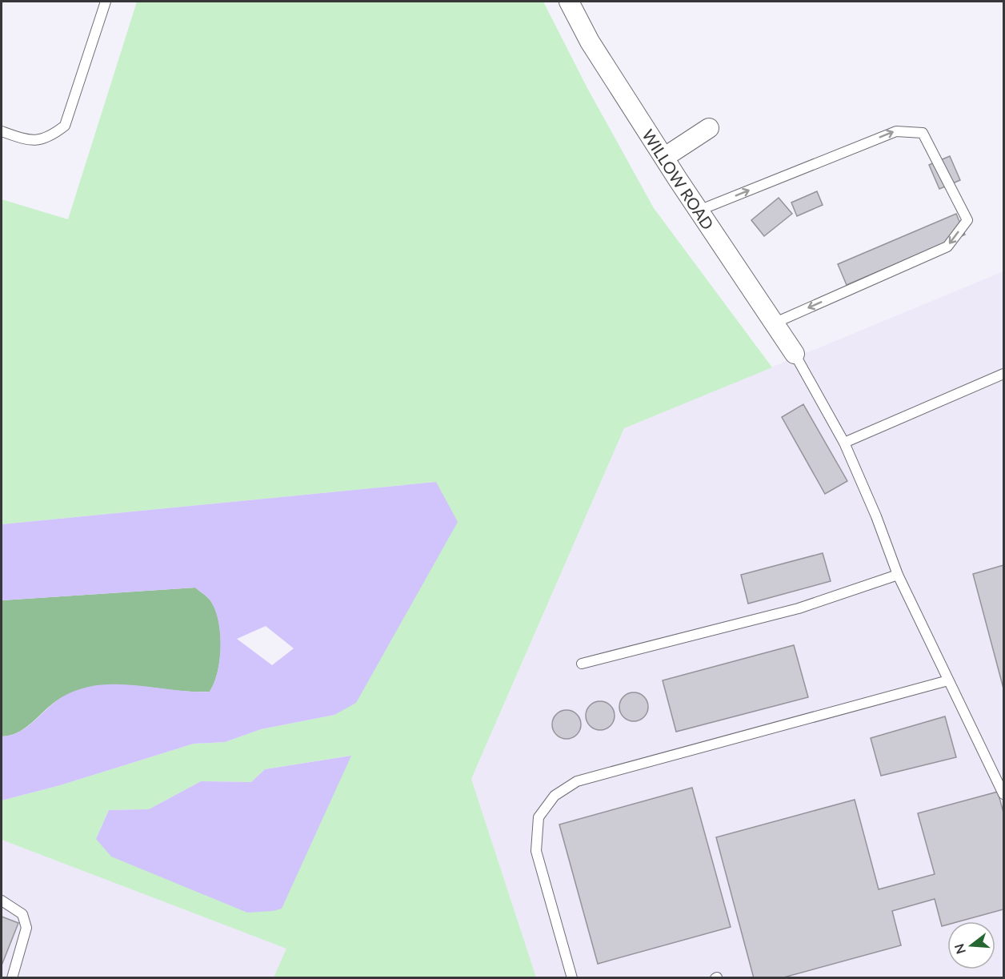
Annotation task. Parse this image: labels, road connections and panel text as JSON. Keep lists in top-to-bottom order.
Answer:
{
  "streets": {
    "street": ["WILLOW ROAD"]
  },
  "north": "left"
}
